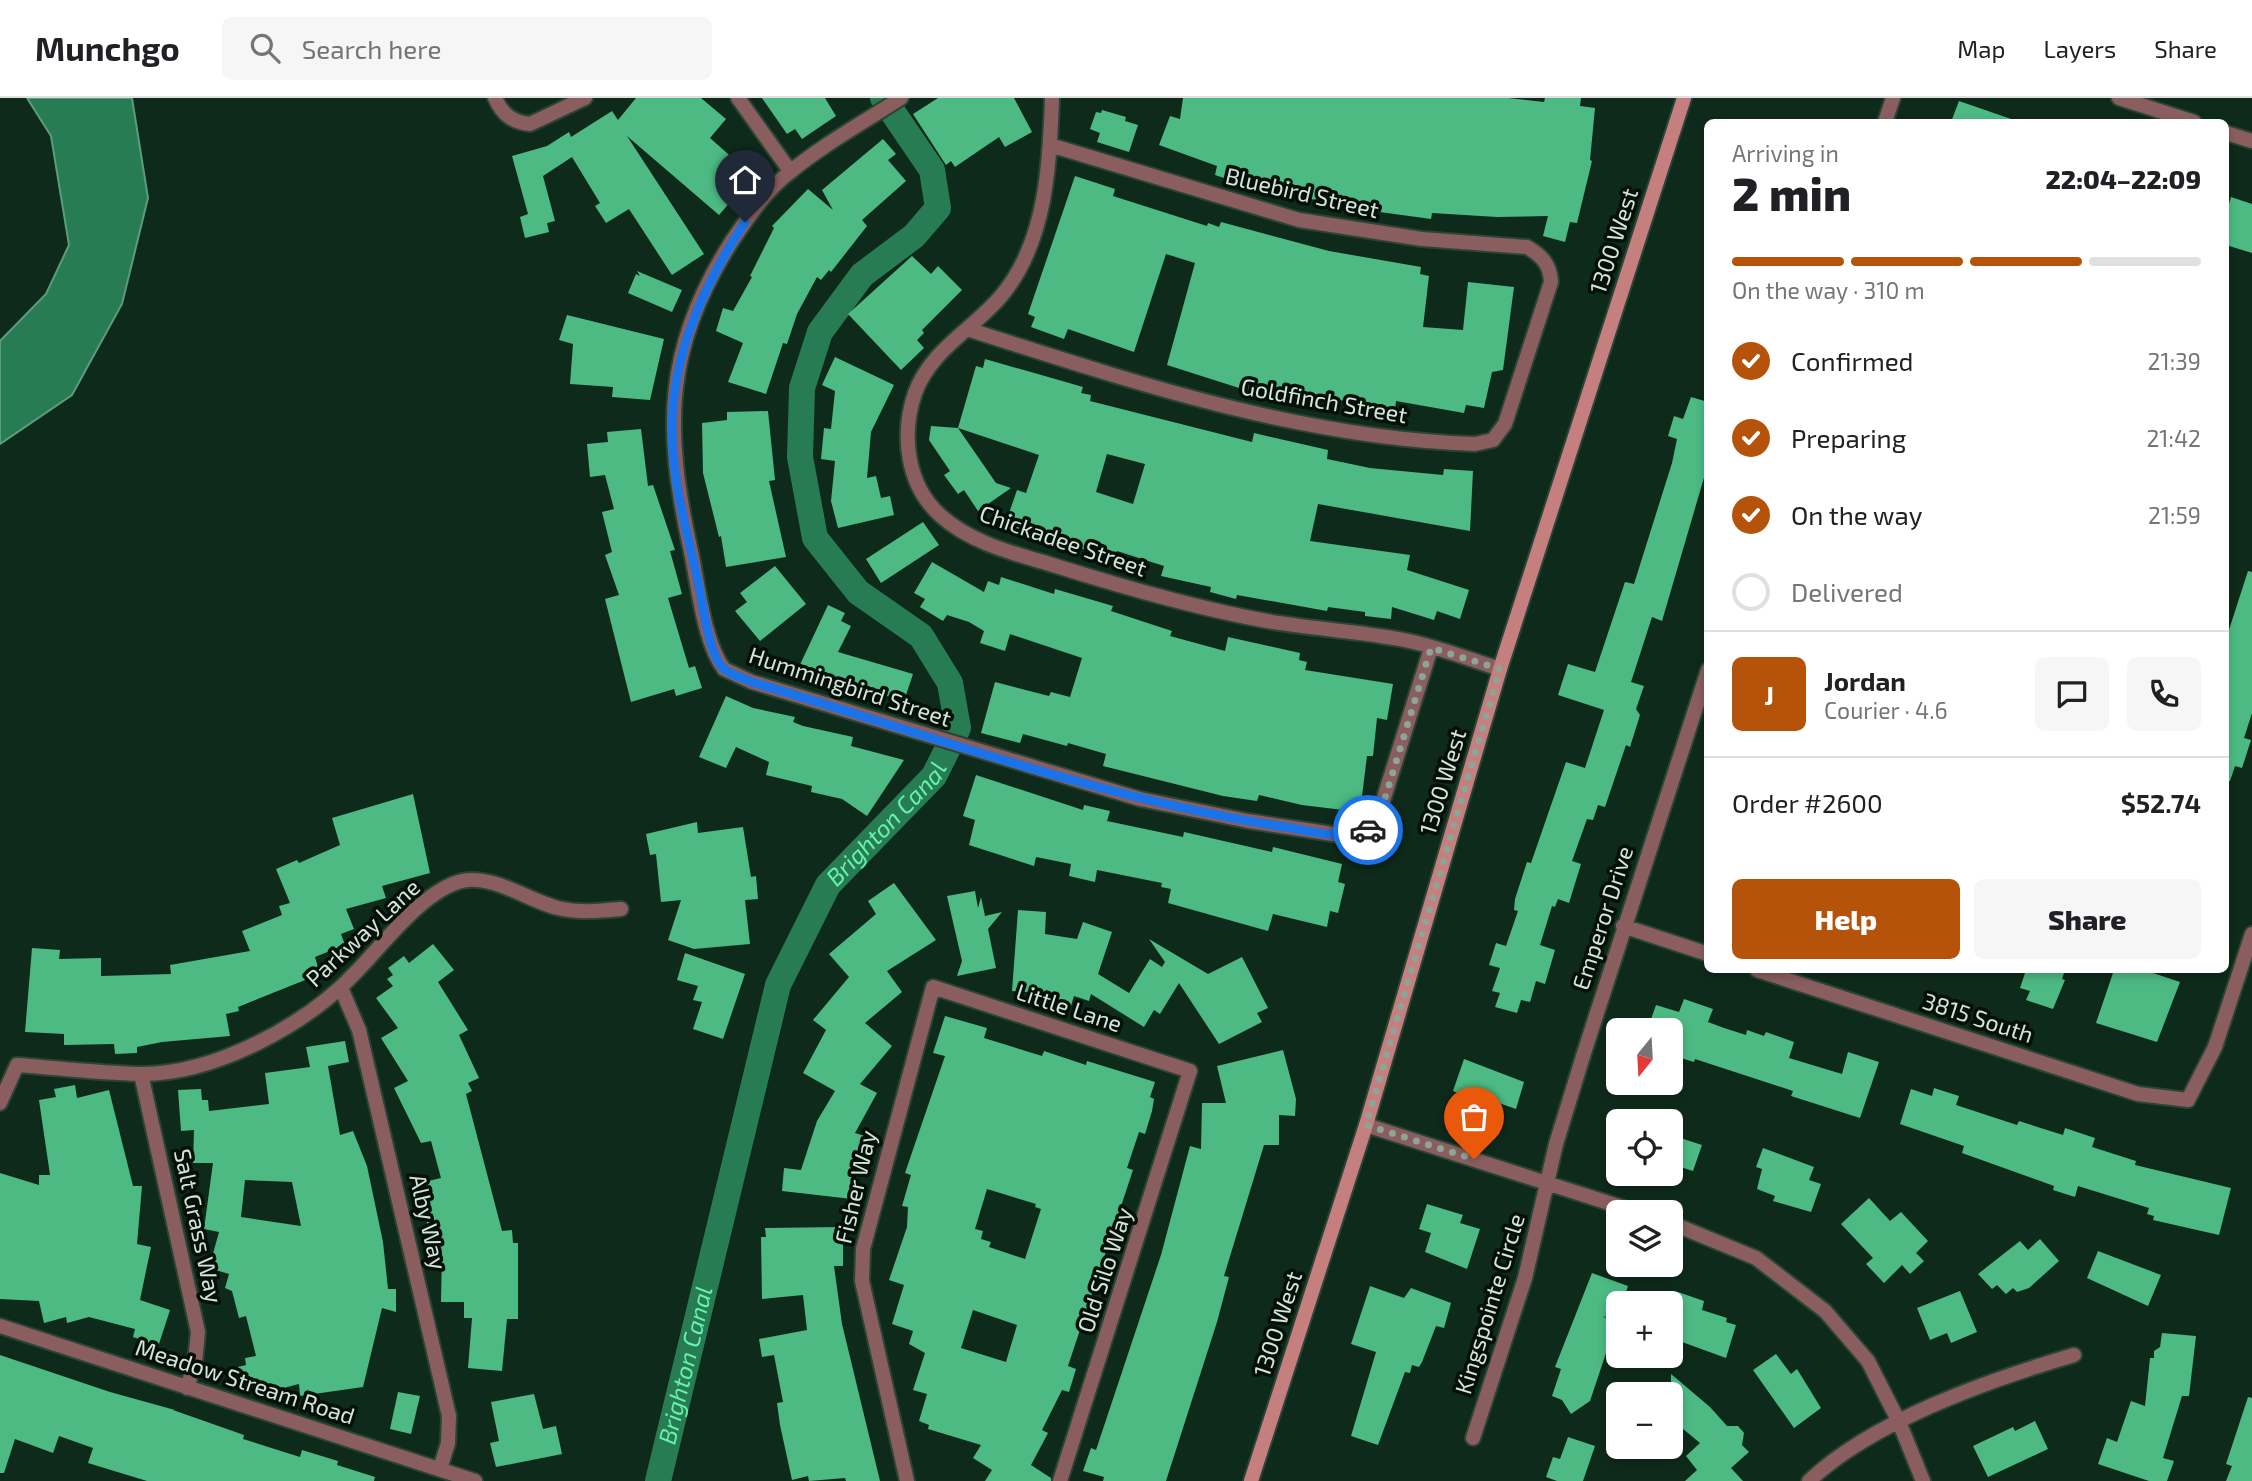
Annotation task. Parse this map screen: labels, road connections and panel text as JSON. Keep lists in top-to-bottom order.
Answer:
{
  "streets": {
    "street": [
      "Bluebird Street",
      "1300 West",
      "Goldfinch Street",
      "Chickadee Street",
      "Hummingbird Street",
      "Emperor Drive",
      "Parkway Lane",
      "Little Lane",
      "3815 South",
      "Fisher Way",
      "Alby Way",
      "Salt Grass Way",
      "Old Silo Way",
      "Kingspointe Circle",
      "Meadow Stream Road"
    ]
  },
  "crossings": [
    ["Bluebird Street", "Goldfinch Street"],
    ["Bluebird Street", "Chickadee Street"],
    ["1300 West", "Chickadee Street"],
    ["Goldfinch Street", "Chickadee Street"],
    ["Chickadee Street", "Hummingbird Street"],
    ["Emperor Drive", "Kingspointe Circle"],
    ["Parkway Lane", "Alby Way"],
    ["Parkway Lane", "Salt Grass Way"],
    ["Little Lane", "Fisher Way"],
    ["Little Lane", "Old Silo Way"],
    ["Alby Way", "Meadow Stream Road"],
    ["Salt Grass Way", "Meadow Stream Road"]
  ],
  "water": ["Brighton Canal"],
  "north": "bottom",
  "page": {
    "header": "Munchgo",
    "search": "Search here",
    "nav": ["Map", "Layers", "Share"],
    "heading": ["2 min", "Arriving in", "22:04–22:09"],
    "panel": [
      "Jordan",
      "Courier · 4.6",
      "Order #2600",
      "$52.74"
    ],
    "bar": "On the way · 310 m",
    "list": [
      ["Confirmed", "21:39"],
      ["Preparing", "21:42"],
      ["On the way", "21:59"],
      "Delivered"
    ],
    "round": "J",
    "buttons": ["Help", "Share"],
    "map_buttons": ["+", "−"]
  }
}
